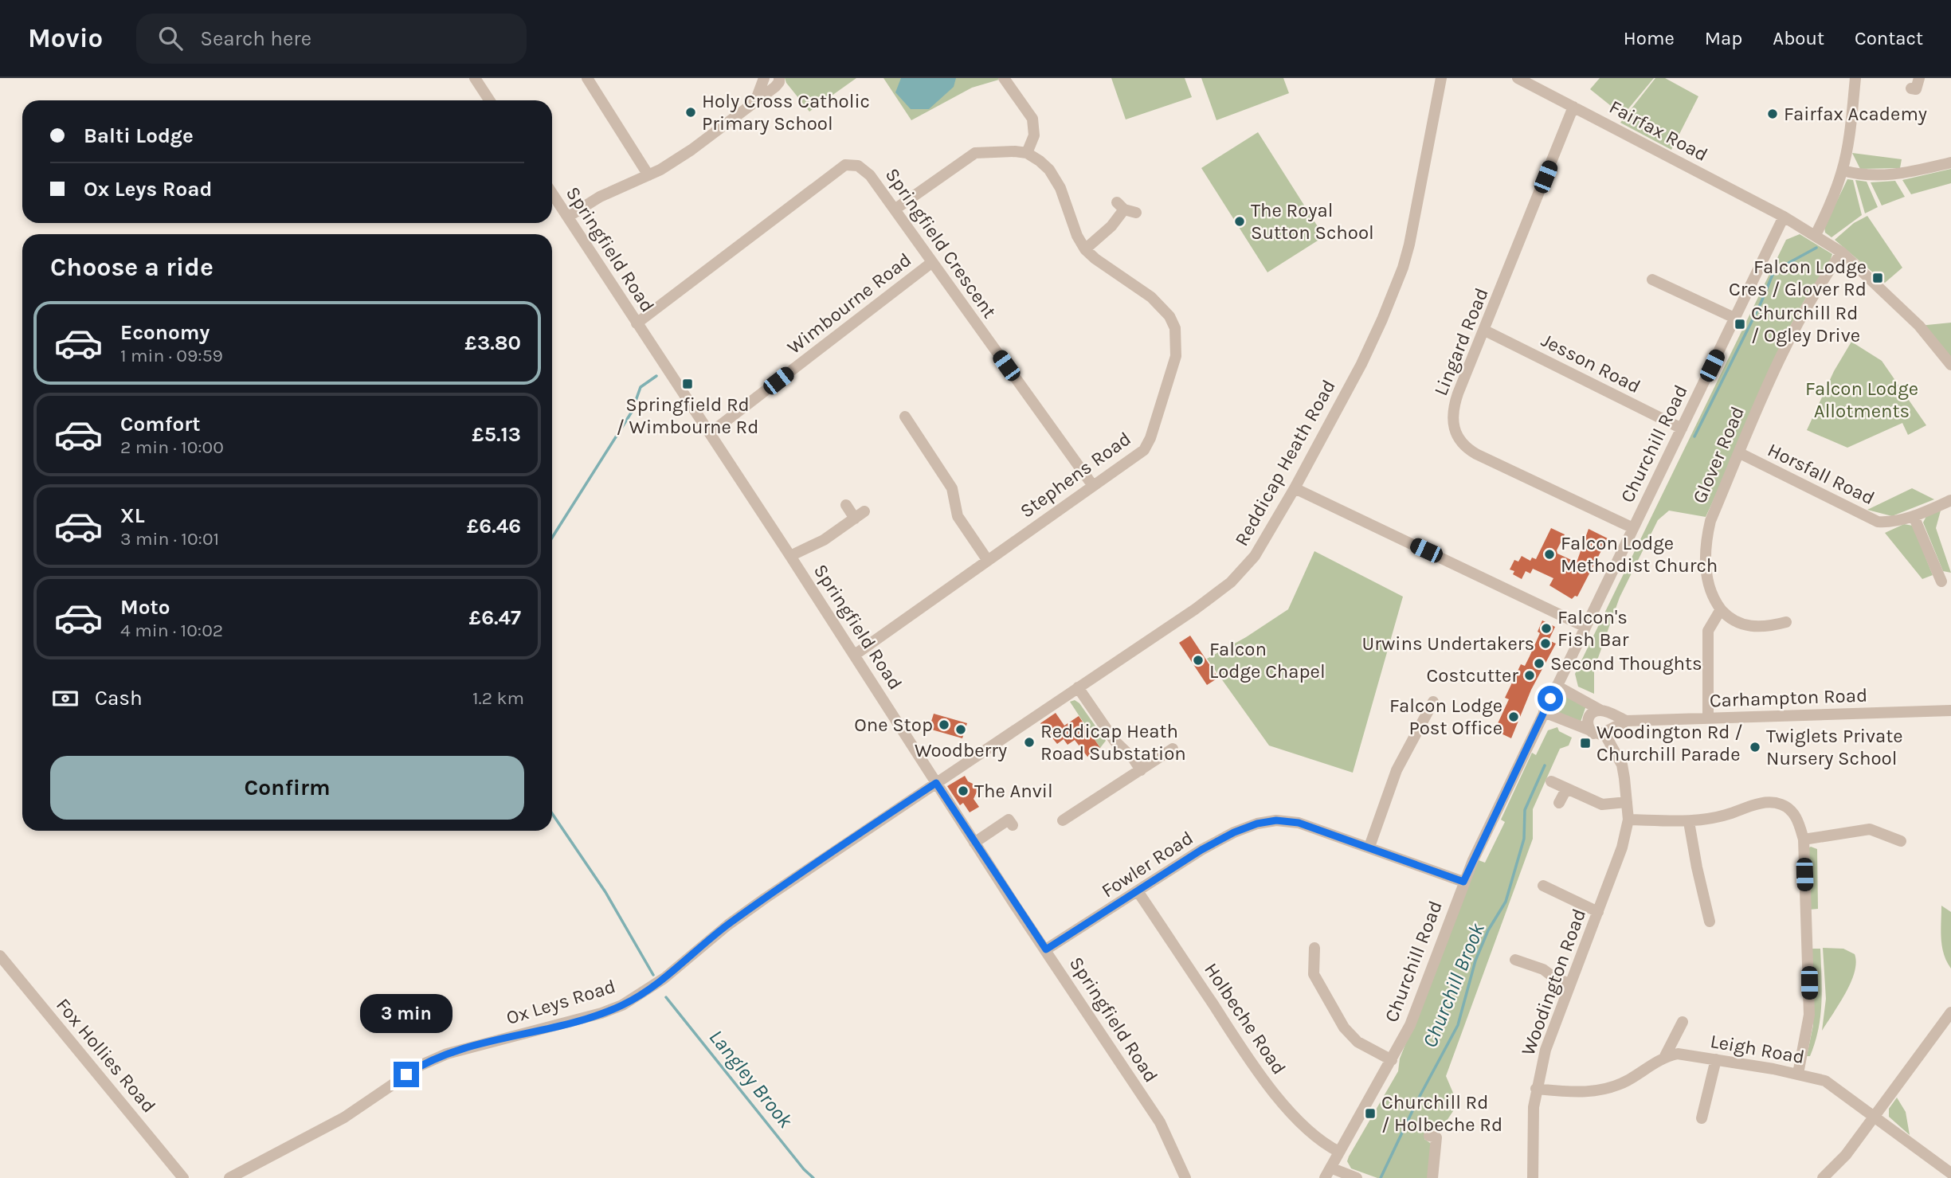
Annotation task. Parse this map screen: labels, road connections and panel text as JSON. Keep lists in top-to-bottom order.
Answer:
{
  "streets": {
    "street": [
      "Fairfax Road",
      "Springfield Crescent",
      "Springfield Road",
      "Wimbourne Road",
      "Lingard Road",
      "Jesson Road",
      "Churchill Road",
      "Glover Road",
      "Reddicap Heath Road",
      "Horsfall Road",
      "Stephens Road",
      "Carhampton Road",
      "Fowler Road",
      "Woodington Road",
      "Ox Leys Road",
      "Holbeche Road",
      "Leigh Road",
      "Fox Hollies Road"
    ]
  },
  "crossings": [
    ["Fairfax Road", "Lingard Road"],
    ["Fairfax Road", "Churchill Road"],
    ["Fairfax Road", "Glover Road"],
    ["Springfield Crescent", "Springfield Road"],
    ["Springfield Crescent", "Wimbourne Road"],
    ["Springfield Crescent", "Stephens Road"],
    ["Springfield Road", "Wimbourne Road"],
    ["Springfield Road", "Reddicap Heath Road"],
    ["Springfield Road", "Stephens Road"],
    ["Springfield Road", "Fowler Road"],
    ["Springfield Road", "Ox Leys Road"],
    ["Lingard Road", "Jesson Road"],
    ["Lingard Road", "Churchill Road"],
    ["Jesson Road", "Churchill Road"],
    ["Churchill Road", "Carhampton Road"],
    ["Churchill Road", "Fowler Road"],
    ["Churchill Road", "Holbeche Road"],
    ["Glover Road", "Horsfall Road"],
    ["Reddicap Heath Road", "Ox Leys Road"],
    ["Fowler Road", "Holbeche Road"]
  ],
  "water": ["Churchill Brook", "Langley Brook"],
  "parks": ["Falcon Lodge Allotments"],
  "places": {
    "other": [
      "Holy Cross Catholic Primary School",
      "Fairfax Academy",
      "The Royal Sutton School",
      "Falcon Lodge Methodist Church",
      "Falcon's Fish Bar",
      "Urwins Undertakers",
      "Falcon Lodge Chapel",
      "Second Thoughts",
      "Costcutter",
      "Falcon Lodge Post Office",
      "One Stop",
      "Woodberry",
      "Reddicap Heath Road Substation",
      "Twiglets Private Nursery School",
      "The Anvil"
    ],
    "transit": [
      "Falcon Lodge Cres / Glover Rd",
      "Churchill Rd / Ogley Drive",
      "Springfield Rd / Wimbourne Rd",
      "Woodington Rd / Churchill Parade",
      "Churchill Rd / Holbeche Rd"
    ]
  },
  "page": {
    "header": "Movio",
    "search": "Search here",
    "nav": [
      "Home",
      "Map",
      "About",
      "Contact"
    ],
    "banner": ["Balti Lodge", "Ox Leys Road"],
    "heading": "Choose a ride",
    "list": [
      {
        "name": "Economy",
        "note": "1 min · 09:59",
        "value": "£3.80"
      },
      {
        "name": "Comfort",
        "note": "2 min · 10:00",
        "value": "£5.13"
      },
      {
        "name": "XL",
        "note": "3 min · 10:01",
        "value": "£6.46"
      },
      {
        "name": "Moto",
        "note": "4 min · 10:02",
        "value": "£6.47"
      }
    ],
    "pay": ["Cash", "1.2 km"],
    "buttons": "Confirm",
    "bubble": "3 min"
  }
}
